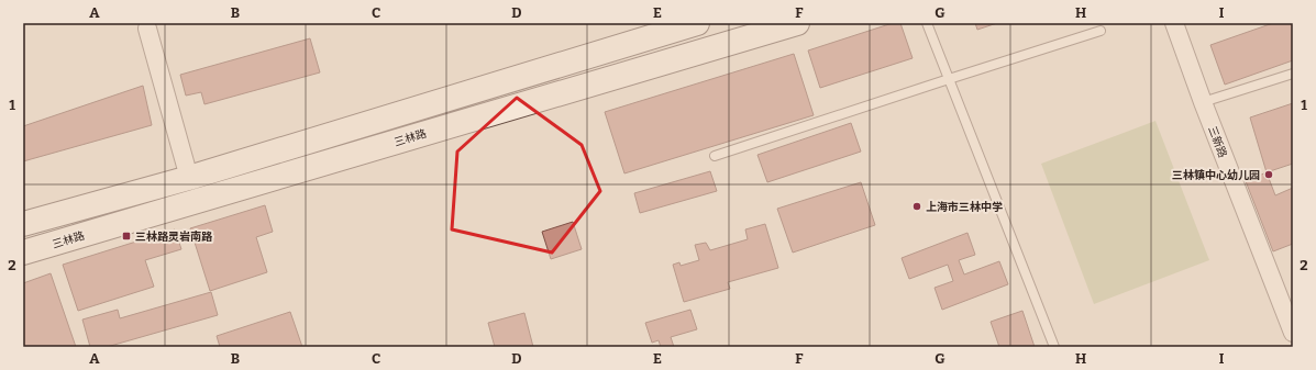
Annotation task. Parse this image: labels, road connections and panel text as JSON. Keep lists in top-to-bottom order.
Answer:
{
  "streets": {
    "main road": ["三林路"],
    "street": ["三新路"]
  },
  "places": {
    "other": ["三林镇中心幼儿园", "上海市三林中学"],
    "transit": ["三林路灵岩南路"]
  },
  "grid": {
    "columns": [
      "A",
      "B",
      "C",
      "D",
      "E",
      "F",
      "G",
      "H",
      "I"
    ],
    "rows": ["1", "2"]
  }
}
